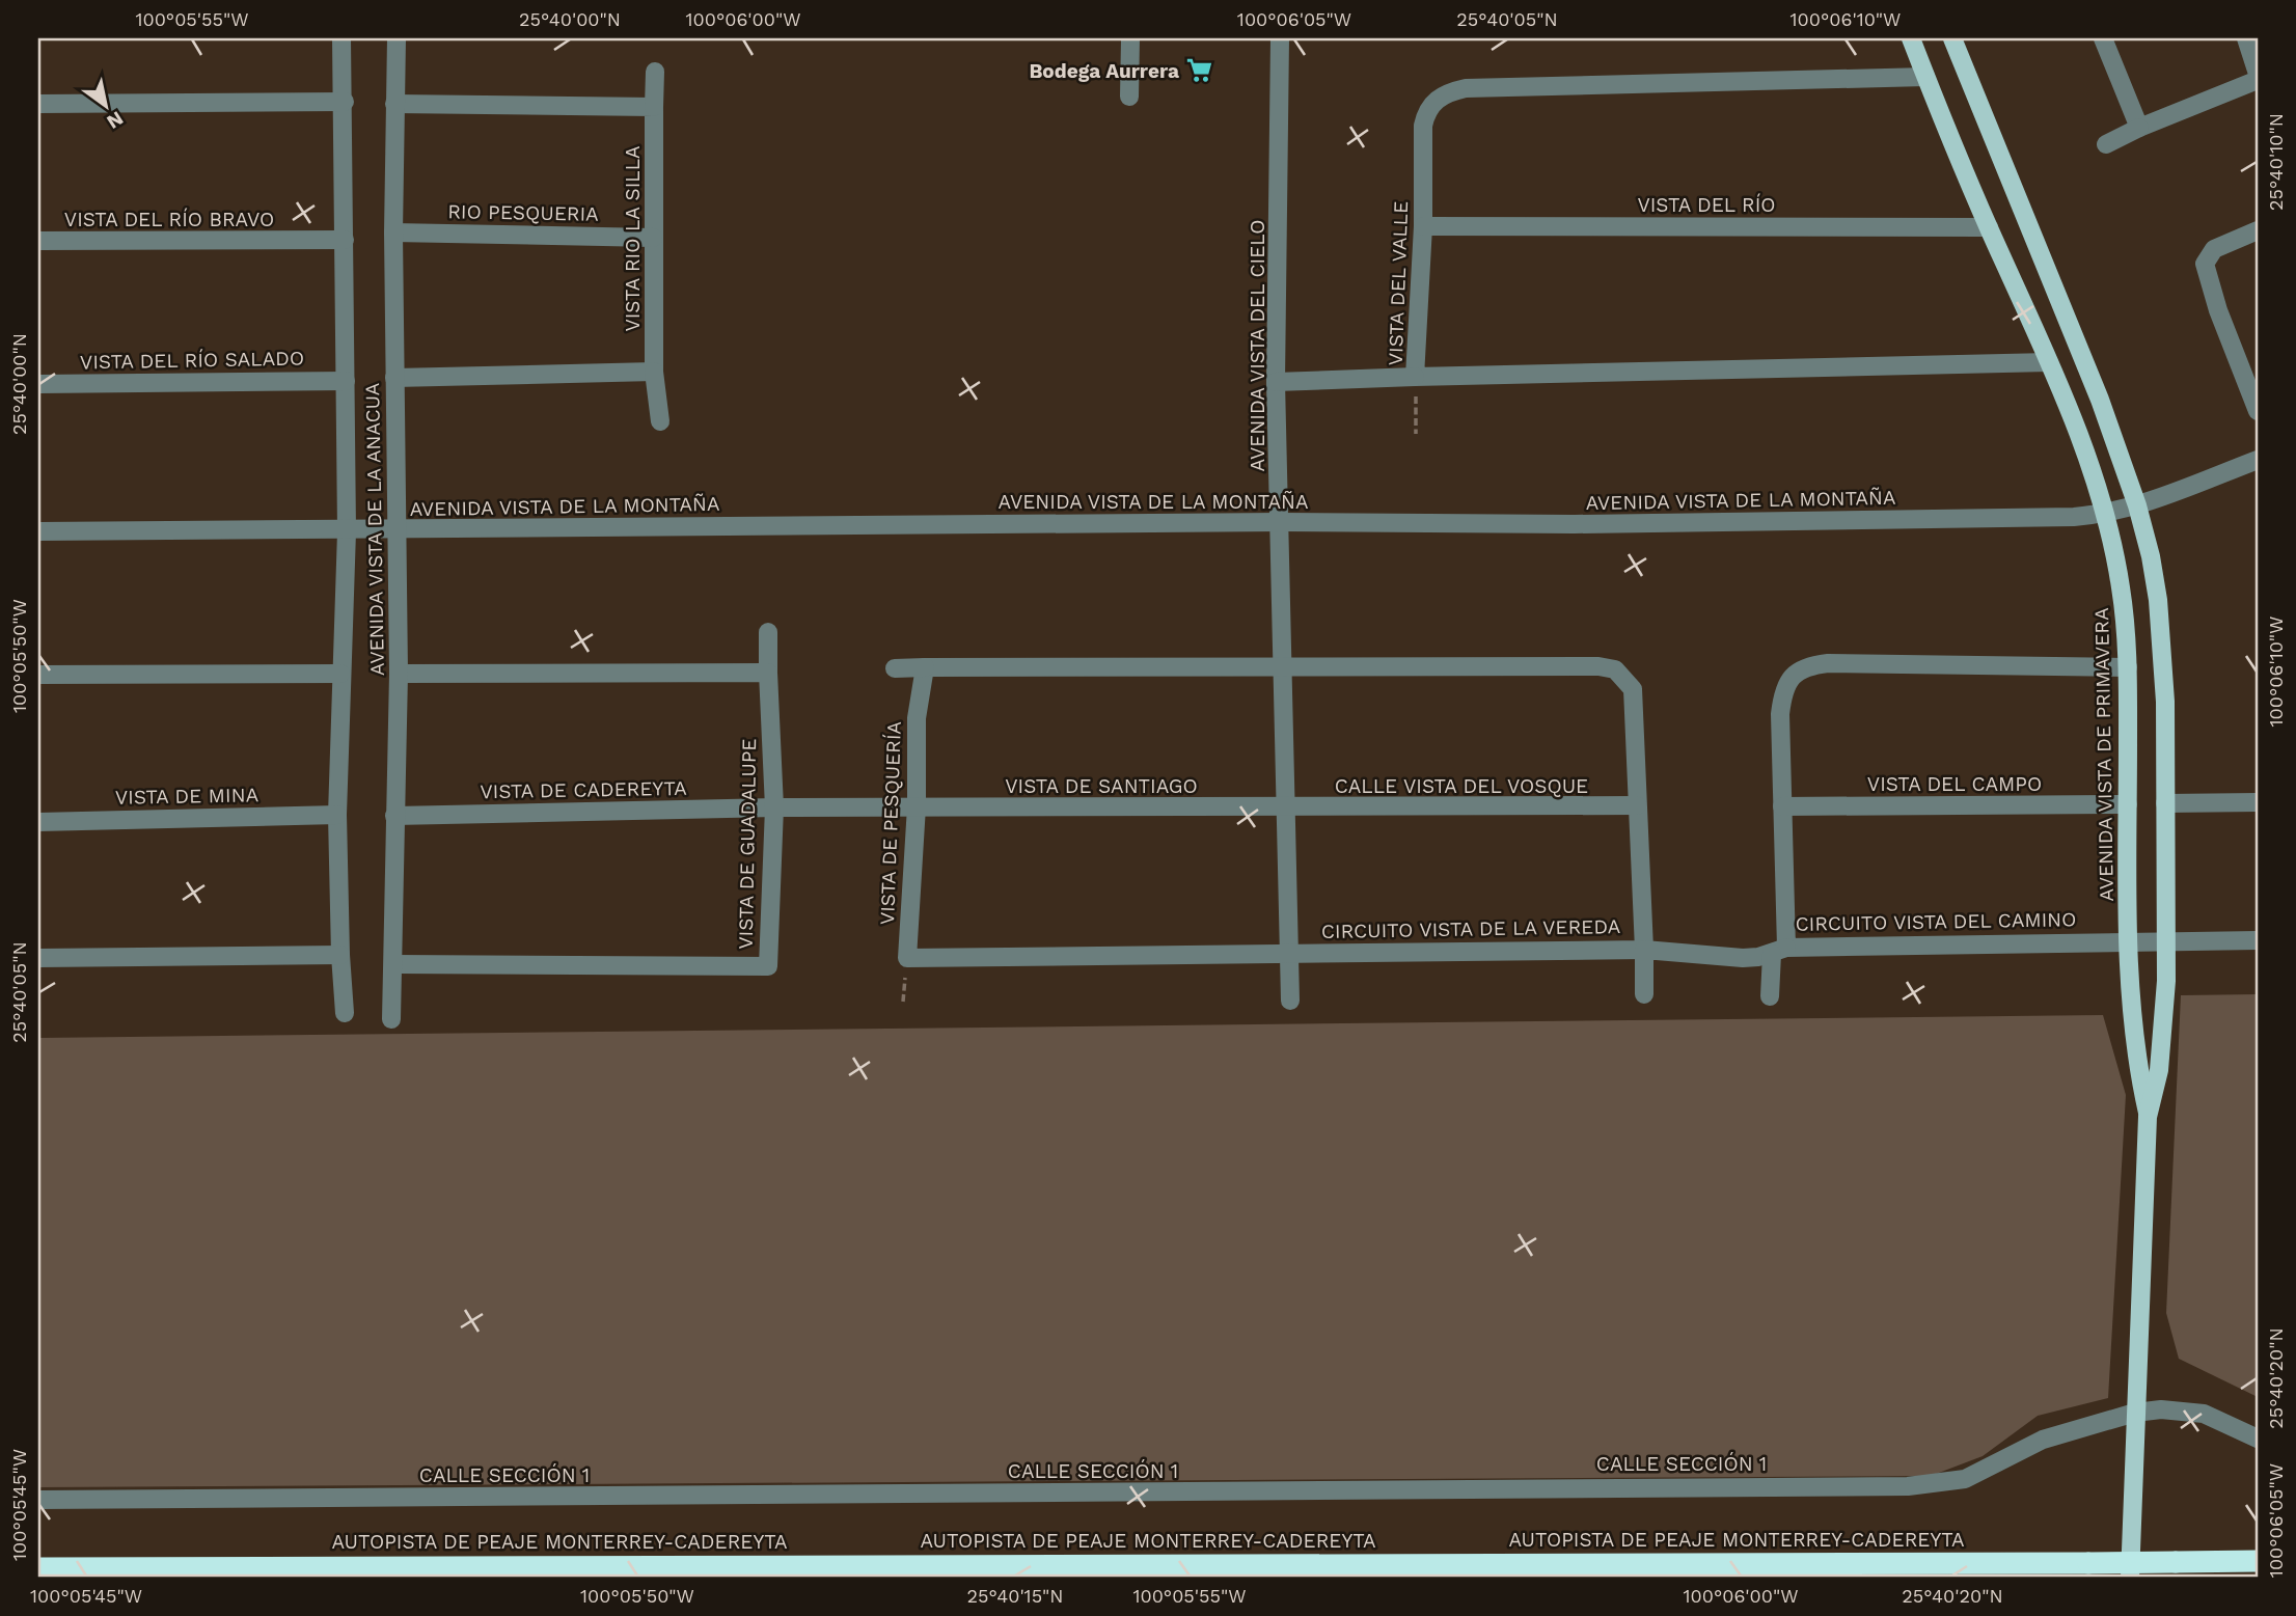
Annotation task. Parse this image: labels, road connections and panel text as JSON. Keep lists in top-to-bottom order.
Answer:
{
  "streets": {
    "highway": ["AUTOPISTA DE PEAJE MONTERREY-CADEREYTA"],
    "main road": ["AVENIDA VISTA DE PRIMAVERA"],
    "street": [
      "VISTA DEL RÍO",
      "RIO PESQUERIA",
      "VISTA DEL RÍO BRAVO",
      "VISTA RIO LA SILLA",
      "VISTA DEL VALLE",
      "AVENIDA VISTA DEL CIELO",
      "VISTA DEL RÍO SALADO",
      "AVENIDA VISTA DE LA MONTAÑA",
      "AVENIDA VISTA DE LA ANACUA",
      "VISTA DEL CAMPO",
      "VISTA DE SANTIAGO",
      "CALLE VISTA DEL VOSQUE",
      "VISTA DE CADEREYTA",
      "VISTA DE MINA",
      "VISTA DE PESQUERÍA",
      "VISTA DE GUADALUPE",
      "CIRCUITO VISTA DEL CAMINO",
      "CIRCUITO VISTA DE LA VEREDA",
      "CALLE SECCIÓN 1"
    ]
  },
  "crossings": [
    ["VISTA DEL RÍO", "VISTA DEL VALLE"],
    ["VISTA DEL RÍO", "AVENIDA VISTA DE PRIMAVERA"],
    ["RIO PESQUERIA", "VISTA RIO LA SILLA"],
    ["RIO PESQUERIA", "AVENIDA VISTA DE LA ANACUA"],
    ["VISTA DEL RÍO BRAVO", "AVENIDA VISTA DE LA ANACUA"],
    ["VISTA DEL VALLE", "AVENIDA VISTA DE PRIMAVERA"],
    ["AVENIDA VISTA DEL CIELO", "AVENIDA VISTA DE LA MONTAÑA"],
    ["AVENIDA VISTA DEL CIELO", "VISTA DE SANTIAGO"],
    ["AVENIDA VISTA DEL CIELO", "CALLE VISTA DEL VOSQUE"],
    ["AVENIDA VISTA DEL CIELO", "VISTA DE PESQUERÍA"],
    ["AVENIDA VISTA DEL CIELO", "CIRCUITO VISTA DE LA VEREDA"],
    ["VISTA DEL RÍO SALADO", "AVENIDA VISTA DE LA ANACUA"],
    ["AVENIDA VISTA DE LA MONTAÑA", "AVENIDA VISTA DE LA ANACUA"],
    ["AVENIDA VISTA DE LA MONTAÑA", "AVENIDA VISTA DE PRIMAVERA"],
    ["AVENIDA VISTA DE LA ANACUA", "VISTA DE CADEREYTA"],
    ["AVENIDA VISTA DE LA ANACUA", "VISTA DE MINA"],
    ["AVENIDA VISTA DE LA ANACUA", "VISTA DE GUADALUPE"],
    ["AVENIDA VISTA DE PRIMAVERA", "VISTA DEL CAMPO"],
    ["AVENIDA VISTA DE PRIMAVERA", "CIRCUITO VISTA DEL CAMINO"],
    ["AVENIDA VISTA DE PRIMAVERA", "CALLE SECCIÓN 1"],
    ["VISTA DEL CAMPO", "CIRCUITO VISTA DEL CAMINO"],
    ["VISTA DE SANTIAGO", "CALLE VISTA DEL VOSQUE"],
    ["VISTA DE SANTIAGO", "VISTA DE CADEREYTA"],
    ["VISTA DE SANTIAGO", "VISTA DE PESQUERÍA"],
    ["VISTA DE SANTIAGO", "VISTA DE GUADALUPE"],
    ["CALLE VISTA DEL VOSQUE", "CIRCUITO VISTA DE LA VEREDA"],
    ["VISTA DE CADEREYTA", "VISTA DE GUADALUPE"],
    ["VISTA DE PESQUERÍA", "CIRCUITO VISTA DE LA VEREDA"]
  ],
  "places": {
    "supermarket": ["Bodega Aurrera"]
  },
  "north": "bottom right",
  "coordinates": [
    "100°05'55\"W",
    "25°40'00\"N",
    "100°06'00\"W",
    "100°06'05\"W",
    "25°40'05\"N",
    "100°06'10\"W",
    "25°40'10\"N",
    "100°05'50\"W",
    "25°40'20\"N",
    "100°05'45\"W",
    "25°40'15\"N"
  ]
}
